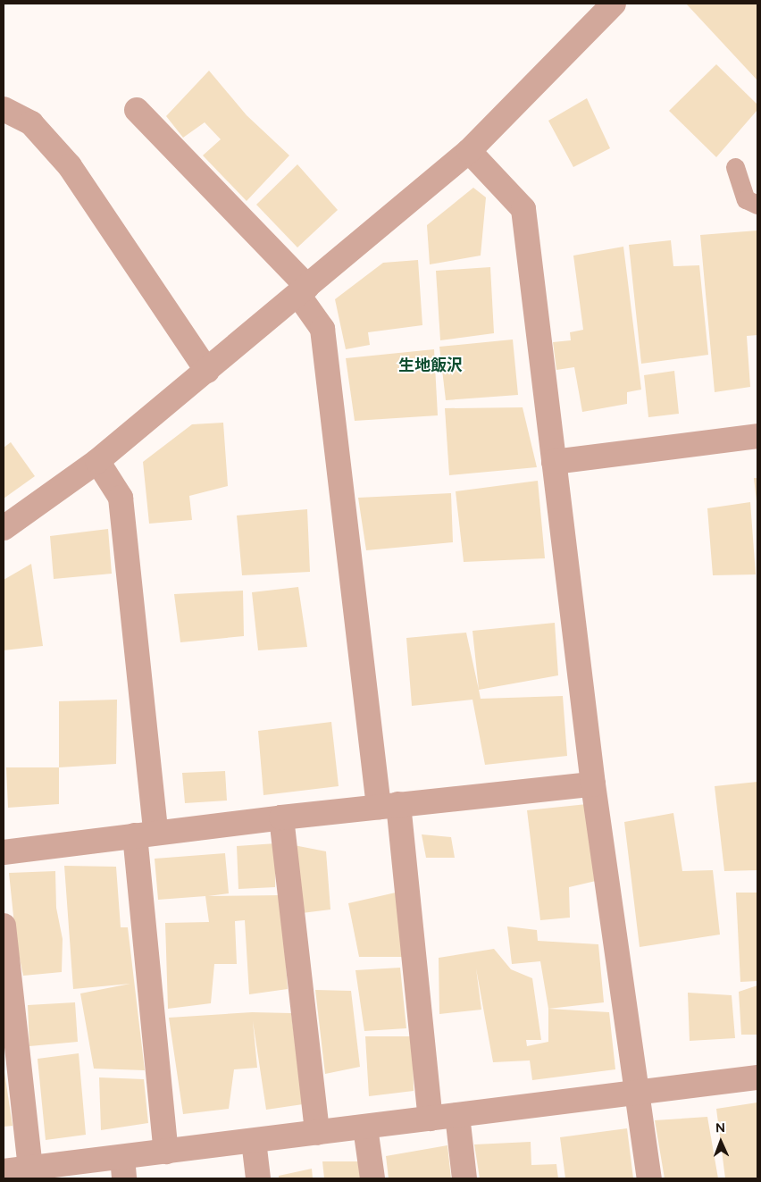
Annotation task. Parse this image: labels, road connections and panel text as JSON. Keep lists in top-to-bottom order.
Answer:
{
  "districts": ["生地飯沢"],
  "north": "top"
}
